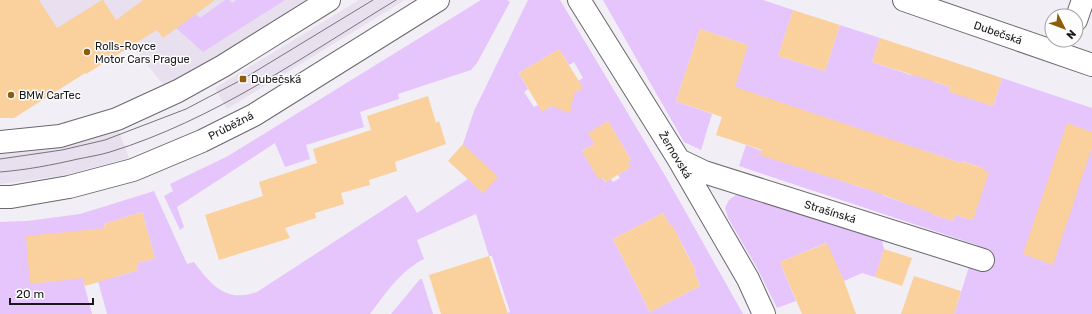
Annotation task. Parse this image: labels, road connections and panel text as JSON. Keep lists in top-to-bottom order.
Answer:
{
  "streets": {
    "street": [
      "Dubečská",
      "Průběžná",
      "Žernovská",
      "Strašínská"
    ]
  },
  "crossings": [
    ["Žernovská", "Strašínská"]
  ],
  "places": {
    "other": ["Rolls-Royce Motor Cars Prague", "BMW CarTec"],
    "transit": ["Dubečská"]
  },
  "scale_bar": "20 m",
  "north": "bottom right"
}
